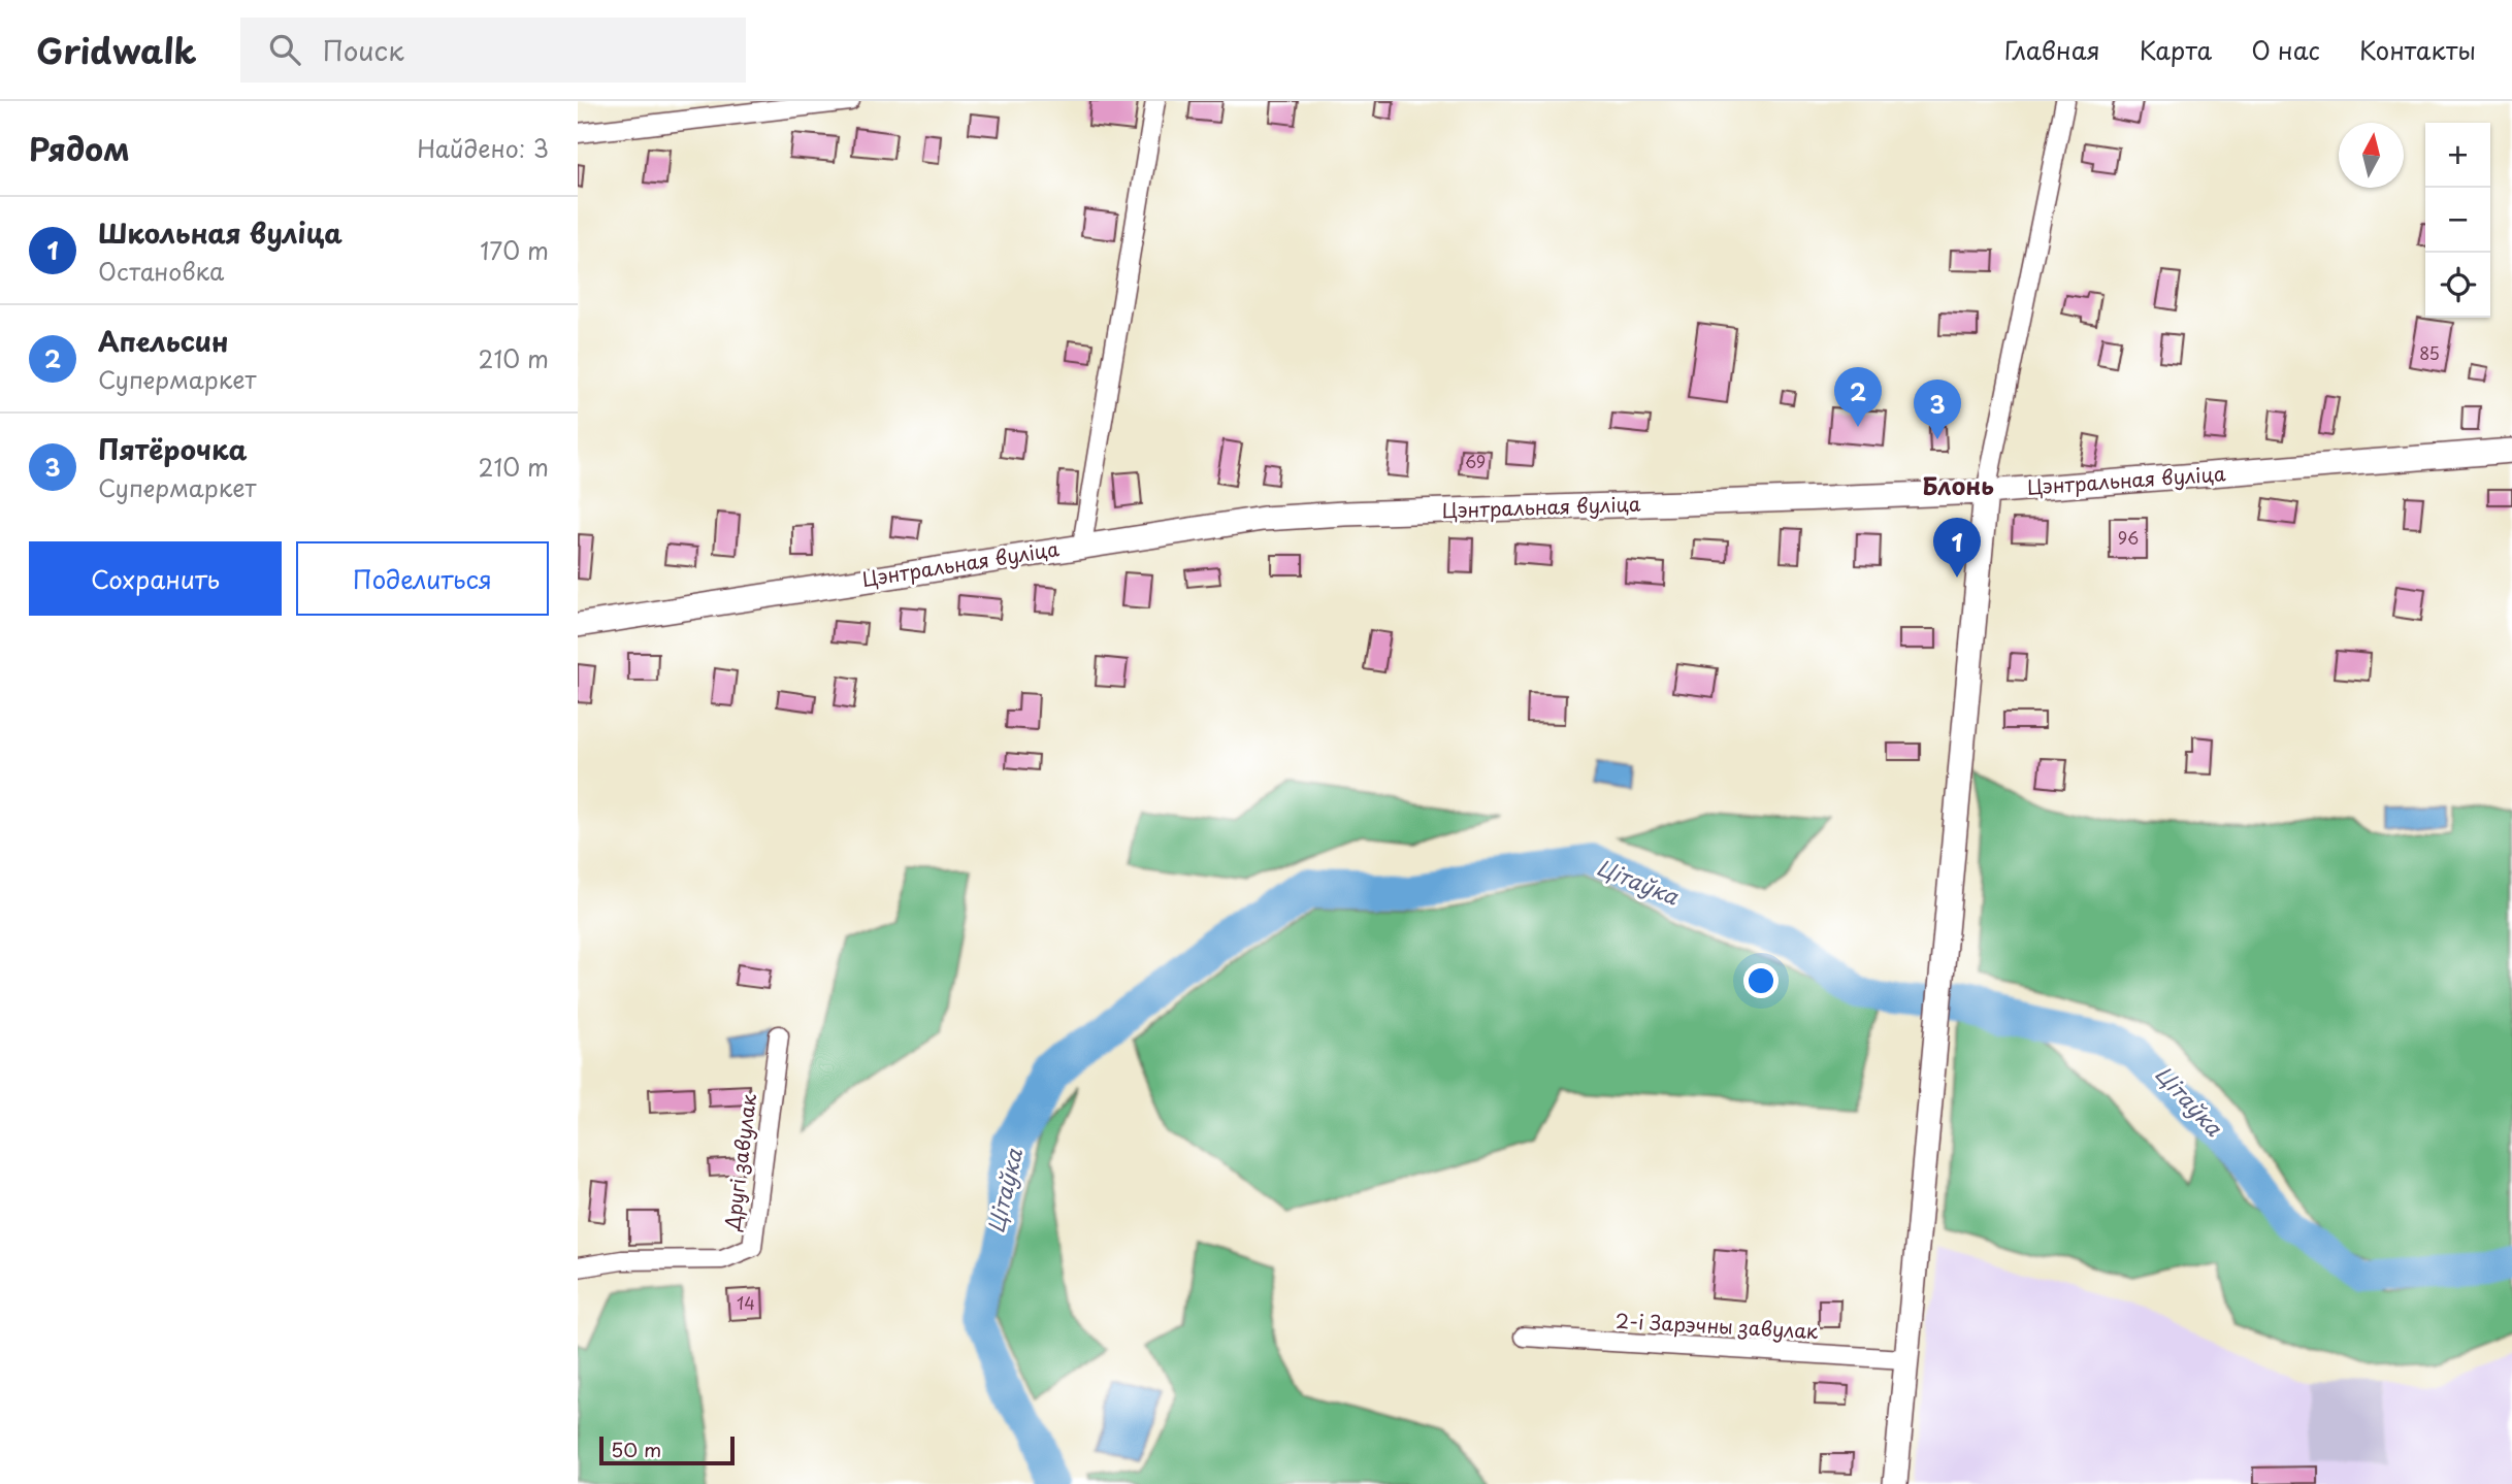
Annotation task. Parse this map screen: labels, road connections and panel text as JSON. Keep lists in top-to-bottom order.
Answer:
{
  "streets": {
    "main road": ["Цэнтральная вуліца"],
    "street": ["Другі завулак", "2-і Зарэчны завулак"]
  },
  "districts": ["Блонь"],
  "water": ["Цітаўка"],
  "house_numbers": [
    "85",
    "69",
    "96",
    "14"
  ],
  "scale_bar": "50 m",
  "north": "top",
  "page": {
    "header": "Gridwalk",
    "search": "Поиск",
    "nav": [
      "Главная",
      "Карта",
      "О нас",
      "Контакты"
    ],
    "heading": ["Рядом", "Найдено: 3"],
    "map_buttons": ["+", "−"],
    "list": [
      {
        "mark": "1",
        "name": "Школьная вуліца",
        "note": "Остановка",
        "value": "170 m"
      },
      {
        "mark": "2",
        "name": "Апельсин",
        "note": "Супермаркет",
        "value": "210 m"
      },
      {
        "mark": "3",
        "name": "Пятёрочка",
        "note": "Супермаркет",
        "value": "210 m"
      }
    ],
    "pins": ["2", "3", "1"],
    "buttons": ["Сохранить", "Поделиться"],
    "scale": "50 m"
  }
}
